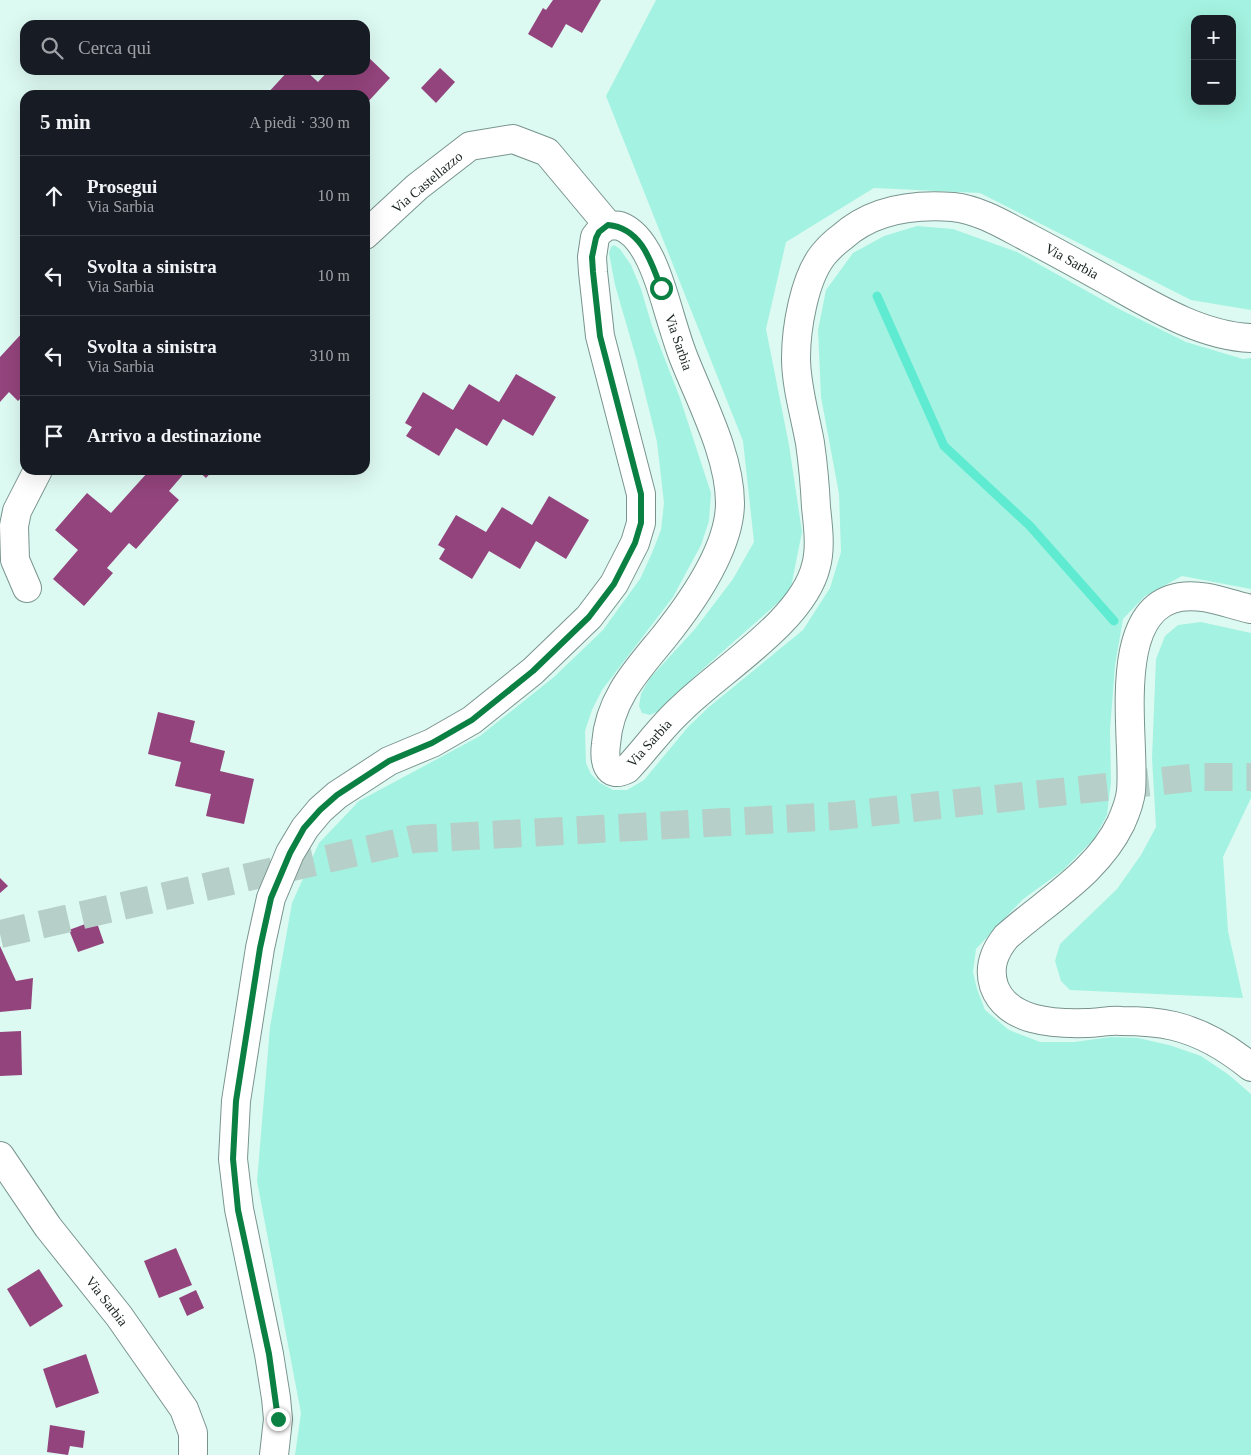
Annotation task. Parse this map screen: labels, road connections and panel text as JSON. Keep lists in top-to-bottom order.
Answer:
{
  "streets": {
    "street": ["Via Castellazzo", "Via Sarbia"]
  },
  "crossings": [
    ["Via Castellazzo", "Via Sarbia"]
  ],
  "page": {
    "map_buttons": ["+", "−"],
    "search": "Cerca qui",
    "heading": ["5 min", "A piedi · 330 m"],
    "list": [
      ["Prosegui", "Via Sarbia", "10 m"],
      ["Svolta a sinistra", "Via Sarbia", "10 m"],
      ["Svolta a sinistra", "Via Sarbia", "310 m"],
      "Arrivo a destinazione"
    ]
  }
}
